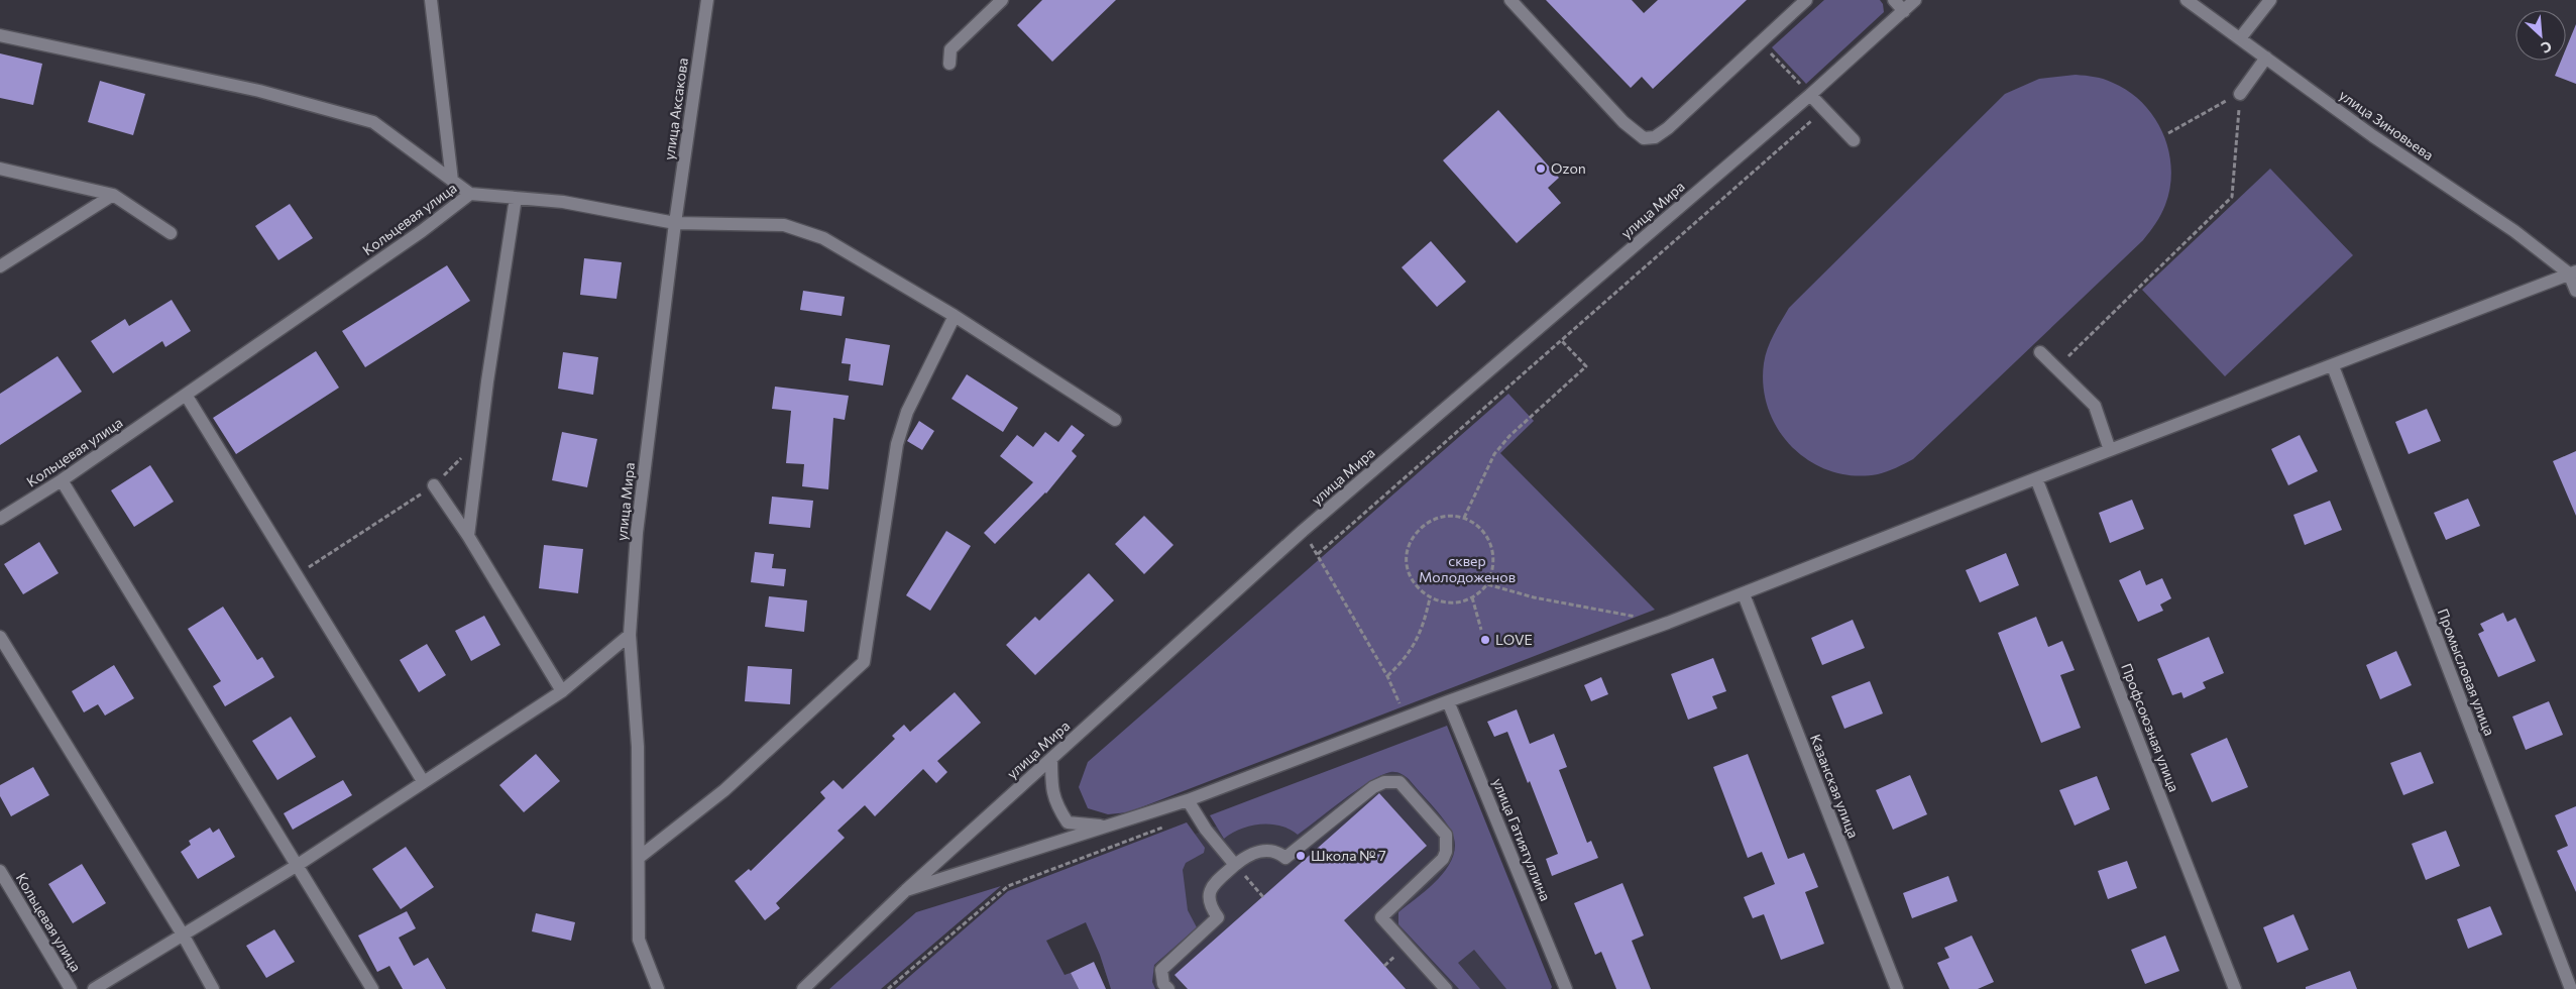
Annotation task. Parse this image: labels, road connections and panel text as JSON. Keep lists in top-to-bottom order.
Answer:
{
  "streets": {
    "street": [
      "улица Аксакова",
      "улица Зиновьева",
      "улица Мира",
      "Кольцевая улица",
      "Промысловая улица",
      "Профсоюзная улица",
      "Казанская улица",
      "улица Гатиятуллина"
    ]
  },
  "crossings": [
    ["улица Аксакова", "улица Мира"]
  ],
  "parks": ["сквер Молодоженов"],
  "places": ["Ozon", "LOVE", "Школа № 7"],
  "north": "bottom right"
}
